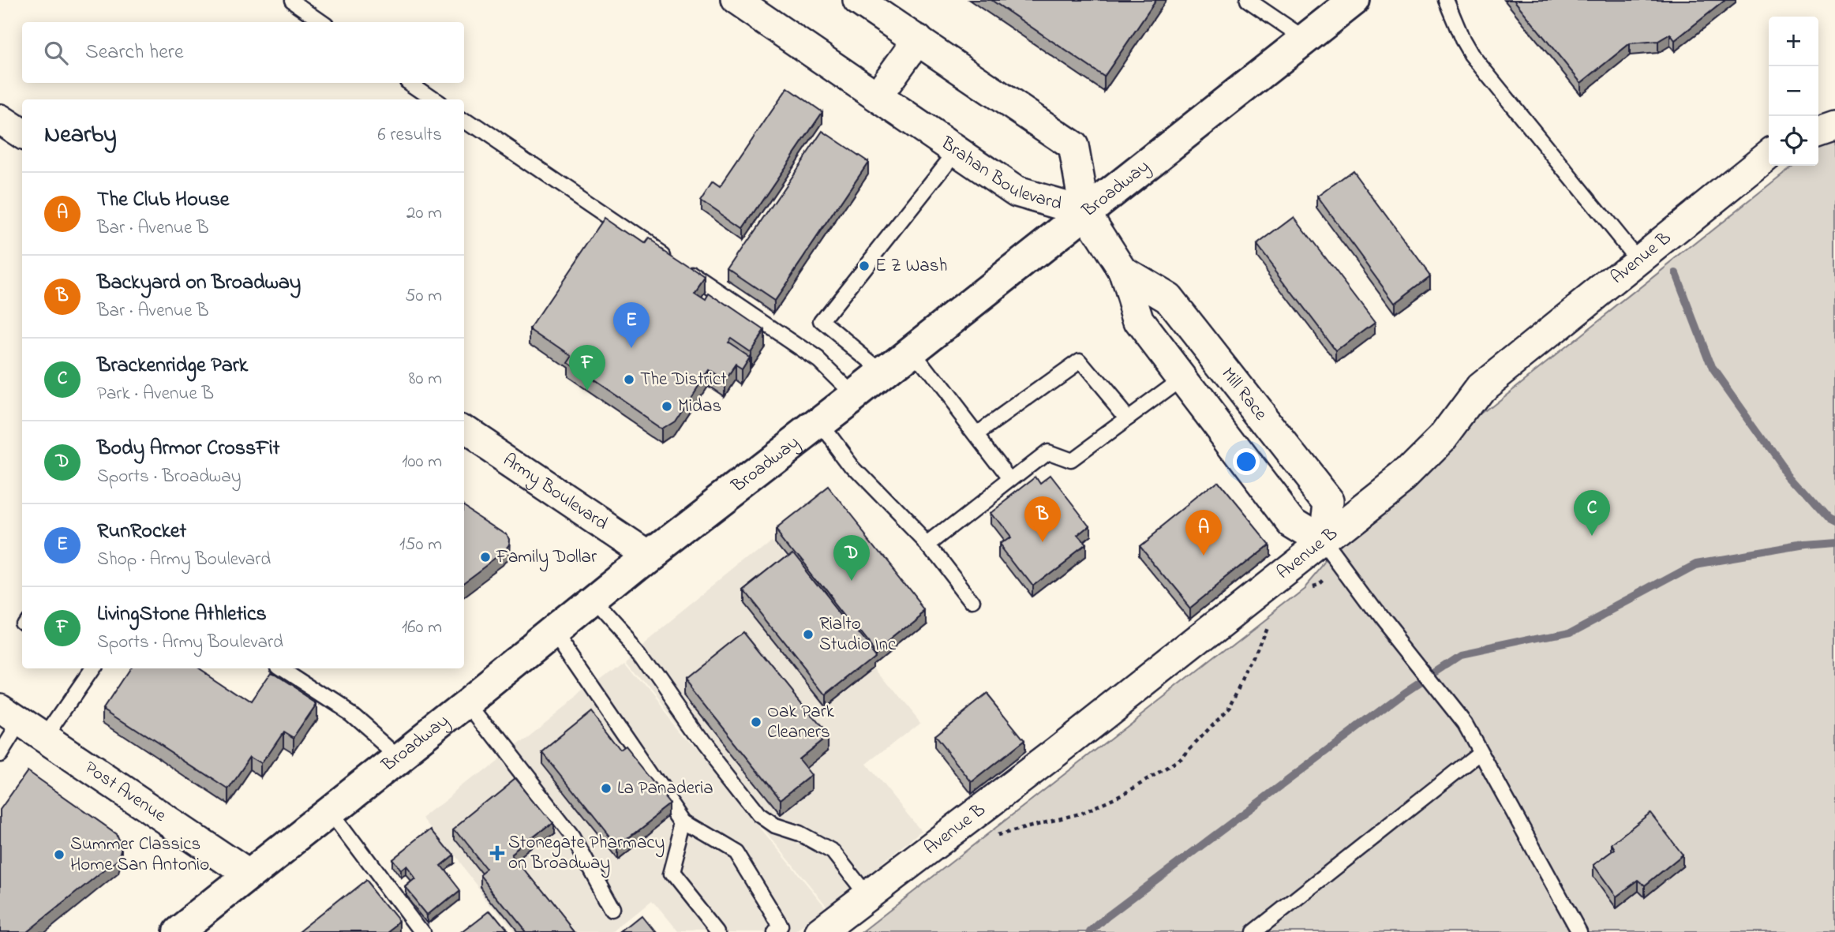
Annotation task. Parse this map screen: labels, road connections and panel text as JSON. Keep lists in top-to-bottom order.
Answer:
{
  "streets": {
    "main road": ["Broadway"],
    "street": [
      "Brahan Boulevard",
      "Avenue B",
      "Mill Race",
      "Army Boulevard",
      "Post Avenue"
    ]
  },
  "crossings": [
    ["Brahan Boulevard", "Broadway"],
    ["Brahan Boulevard", "Mill Race"],
    ["Broadway", "Mill Race"],
    ["Broadway", "Army Boulevard"],
    ["Broadway", "Post Avenue"],
    ["Avenue B", "Mill Race"]
  ],
  "places": {
    "other": [
      "E Z Wash",
      "The District",
      "Midas",
      "Family Dollar",
      "Rialto Studio Inc",
      "Oak Park Cleaners",
      "La Panaderia",
      "Summer Classics Home San Antonio"
    ],
    "health": ["Stonegate Pharmacy on Broadway"]
  },
  "page": {
    "map_buttons": ["+", "−"],
    "search": "Search here",
    "heading": ["Nearby", "6 results"],
    "list": [
      {
        "mark": "A",
        "name": "The Club House",
        "note": "Bar · Avenue B",
        "value": "20 m"
      },
      {
        "mark": "B",
        "name": "Backyard on Broadway",
        "note": "Bar · Avenue B",
        "value": "50 m"
      },
      {
        "mark": "C",
        "name": "Brackenridge Park",
        "note": "Park · Avenue B",
        "value": "80 m"
      },
      {
        "mark": "D",
        "name": "Body Armor CrossFit",
        "note": "Sports · Broadway",
        "value": "100 m"
      },
      {
        "mark": "E",
        "name": "RunRocket",
        "note": "Shop · Army Boulevard",
        "value": "150 m"
      },
      {
        "mark": "F",
        "name": "LivingStone Athletics",
        "note": "Sports · Army Boulevard",
        "value": "160 m"
      }
    ],
    "pins": [
      "E",
      "F",
      "C",
      "B",
      "A",
      "D"
    ]
  }
}
